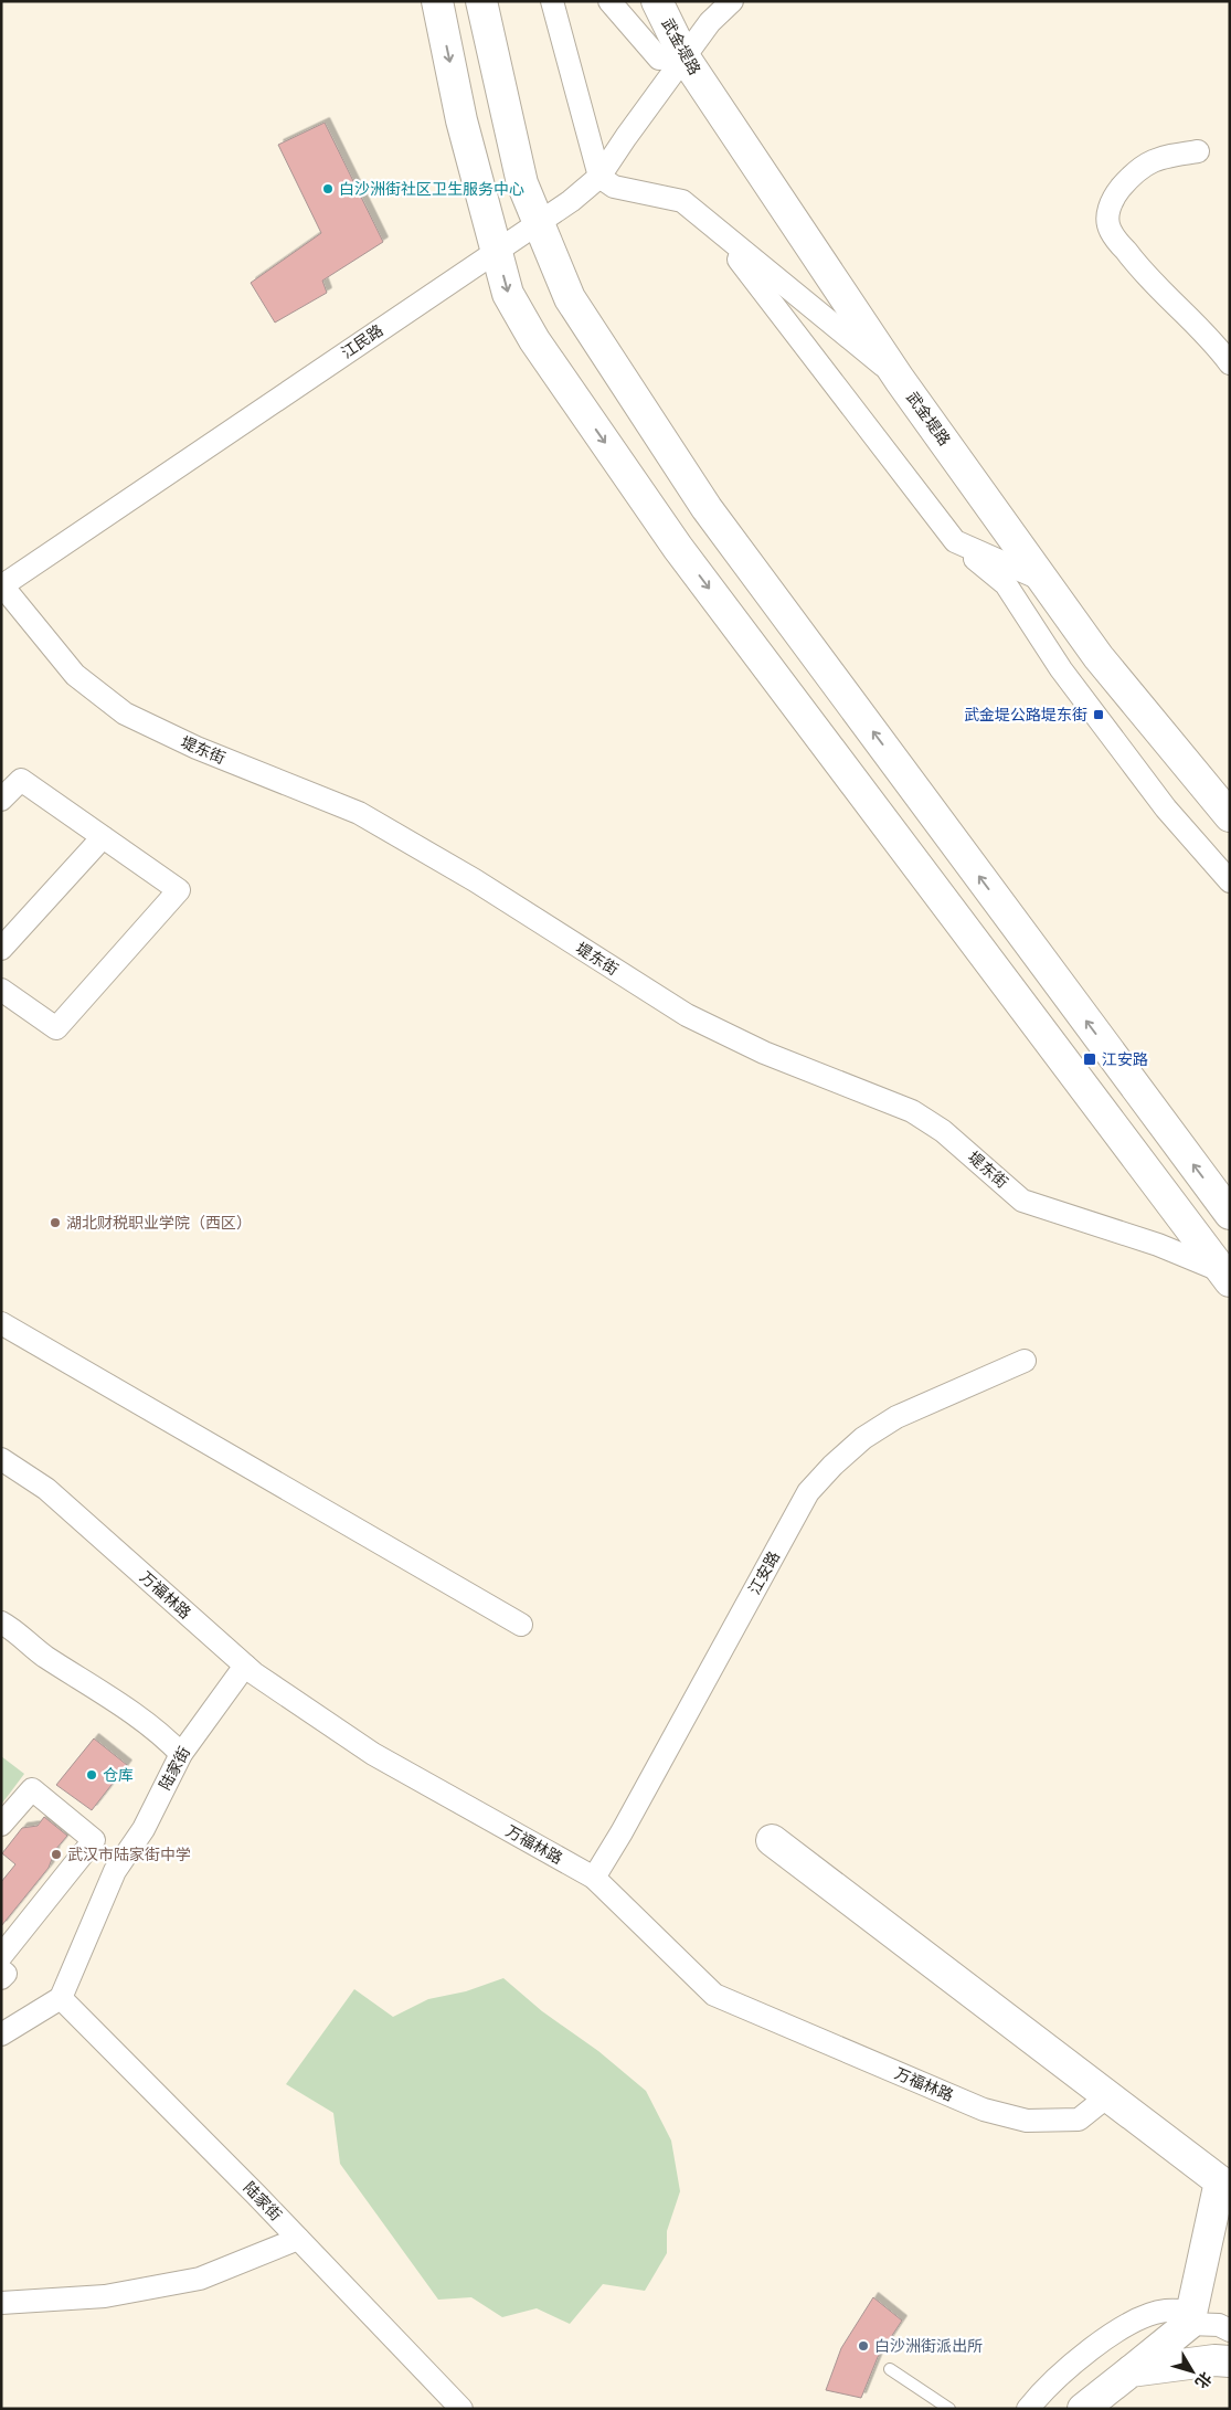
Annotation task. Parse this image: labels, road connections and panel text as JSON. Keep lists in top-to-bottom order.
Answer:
{
  "streets": {
    "main road": ["武金堤路"],
    "street": [
      "江民路",
      "堤东街",
      "江安路",
      "万福林路",
      "陆家街"
    ]
  },
  "crossings": [
    ["武金堤路", "江民路"],
    ["江民路", "堤东街"],
    ["江安路", "万福林路"],
    ["万福林路", "陆家街"]
  ],
  "places": {
    "other": [
      "白沙洲街社区卫生服务中心",
      "湖北财税职业学院（西区）",
      "仓库",
      "武汉市陆家街中学",
      "白沙洲街派出所"
    ],
    "transit": ["武金堤公路堤东街", "江安路"]
  },
  "north": "bottom right"
}
